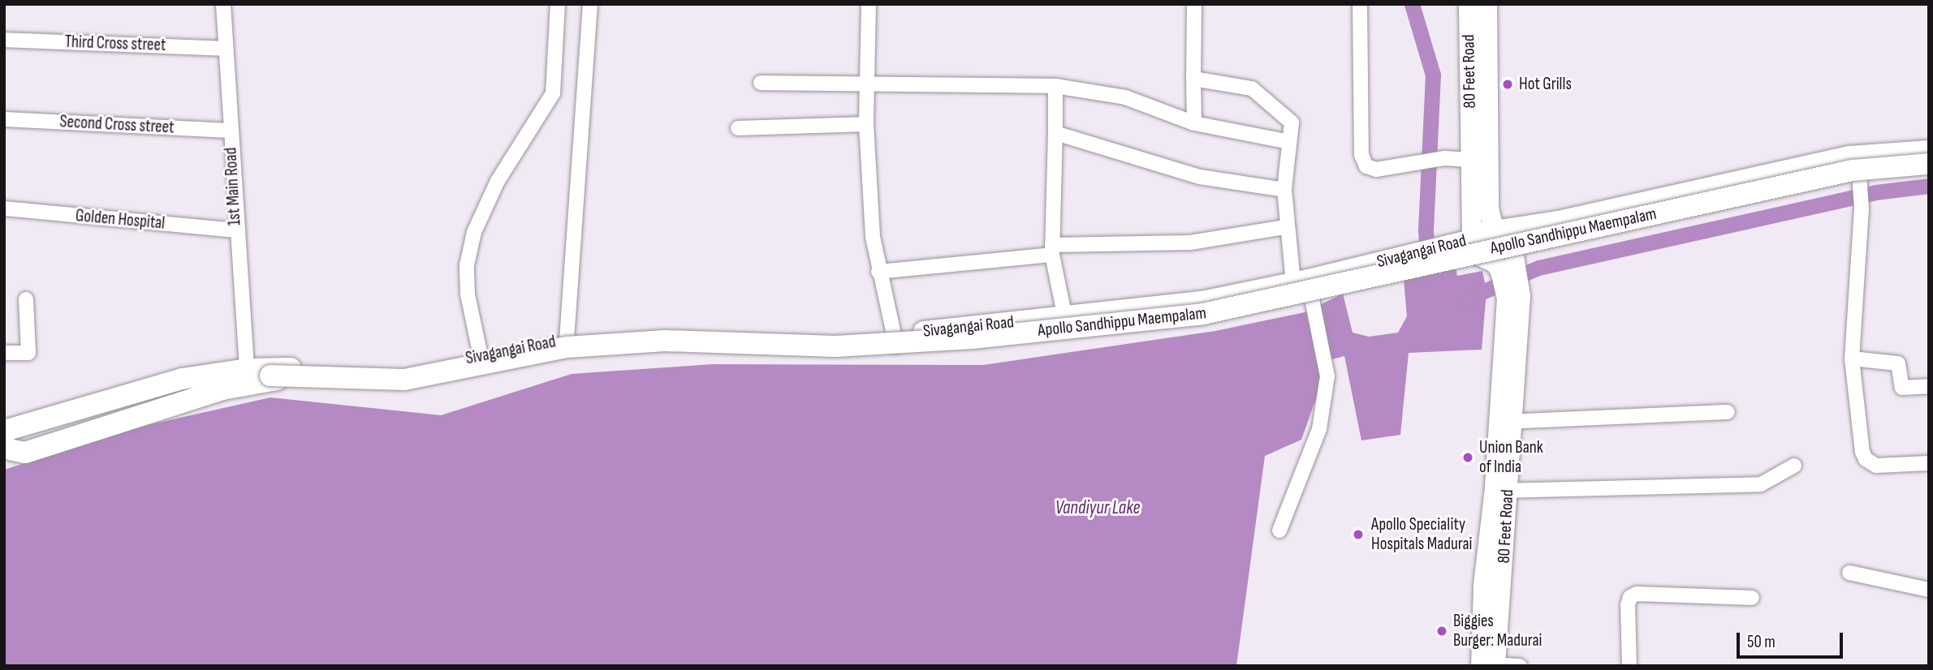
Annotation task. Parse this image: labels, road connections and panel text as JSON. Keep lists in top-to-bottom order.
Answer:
{
  "streets": {
    "main road": ["80 Feet Road", "Apollo Sandhippu Maempalam", "Sivagangai Road"],
    "street": [
      "Third Cross street",
      "Second Cross street",
      "1st Main Road",
      "Golden Hospital"
    ]
  },
  "crossings": [
    ["Third Cross street", "1st Main Road"],
    ["80 Feet Road", "Sivagangai Road"],
    ["Second Cross street", "1st Main Road"],
    ["1st Main Road", "Golden Hospital"],
    ["1st Main Road", "Sivagangai Road"]
  ],
  "water": ["Vandiyur Lake"],
  "places": [
    "Hot Grills",
    "Union Bank of India",
    "Apollo Speciality Hospitals Madurai",
    "Biggies Burger: Madurai"
  ],
  "scale_bar": "50 m"
}
